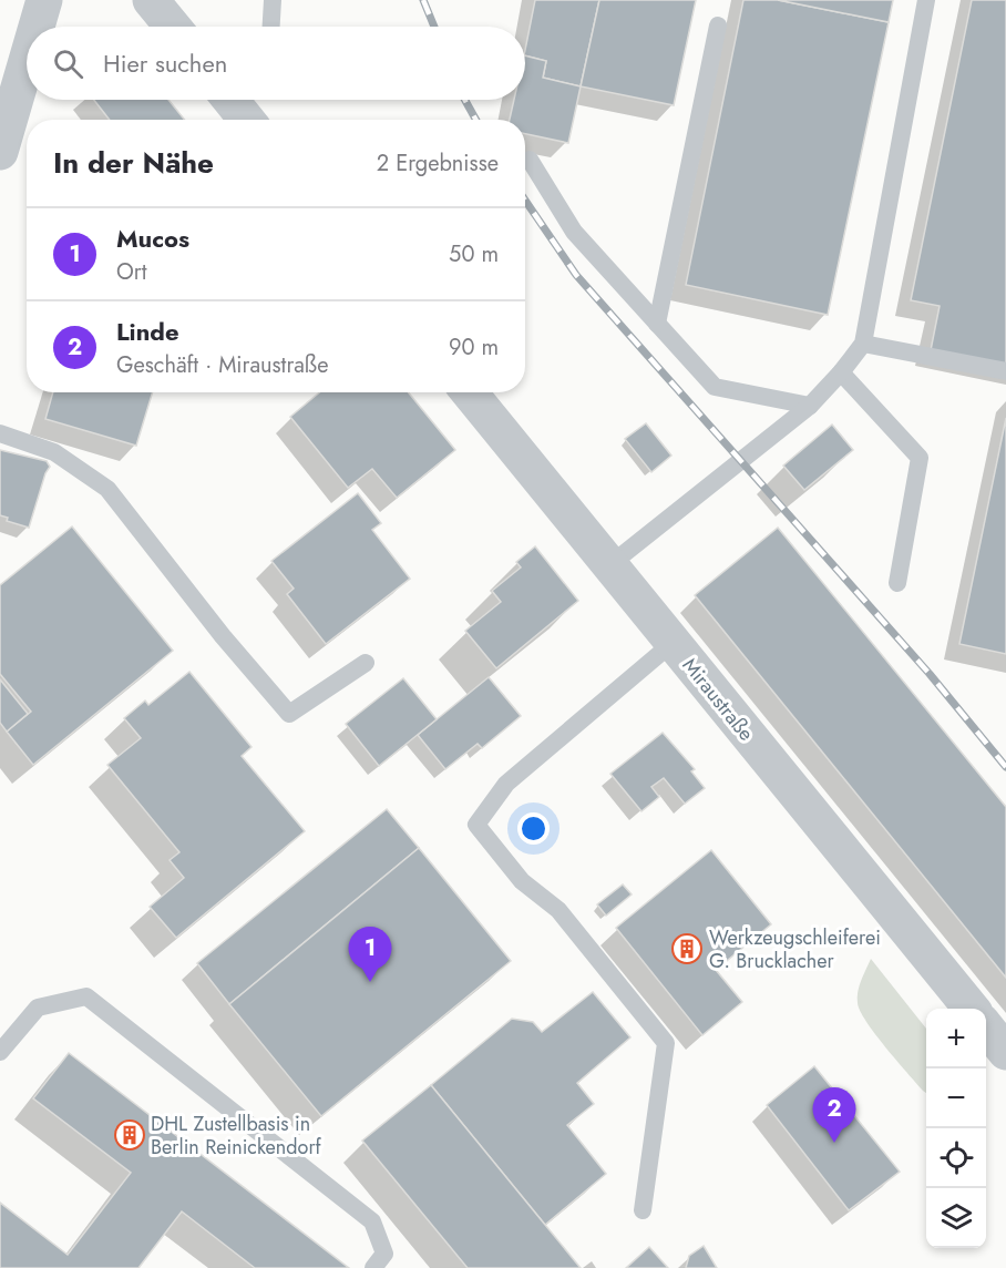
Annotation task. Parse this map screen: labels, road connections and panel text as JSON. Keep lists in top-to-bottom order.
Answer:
{
  "streets": {
    "street": ["Miraustraße"]
  },
  "places": {
    "building": ["Werkzeugschleiferei G. Brucklacher", "DHL Zustellbasis in Berlin Reinickendorf"]
  },
  "page": {
    "search": "Hier suchen",
    "heading": ["In der Nähe", "2 Ergebnisse"],
    "list": [
      {
        "mark": "1",
        "name": "Mucos",
        "note": "Ort",
        "value": "50 m"
      },
      {
        "mark": "2",
        "name": "Linde",
        "note": "Geschäft · Miraustraße",
        "value": "90 m"
      }
    ],
    "pins": ["1", "2"],
    "map_buttons": ["+", "−"]
  }
}
